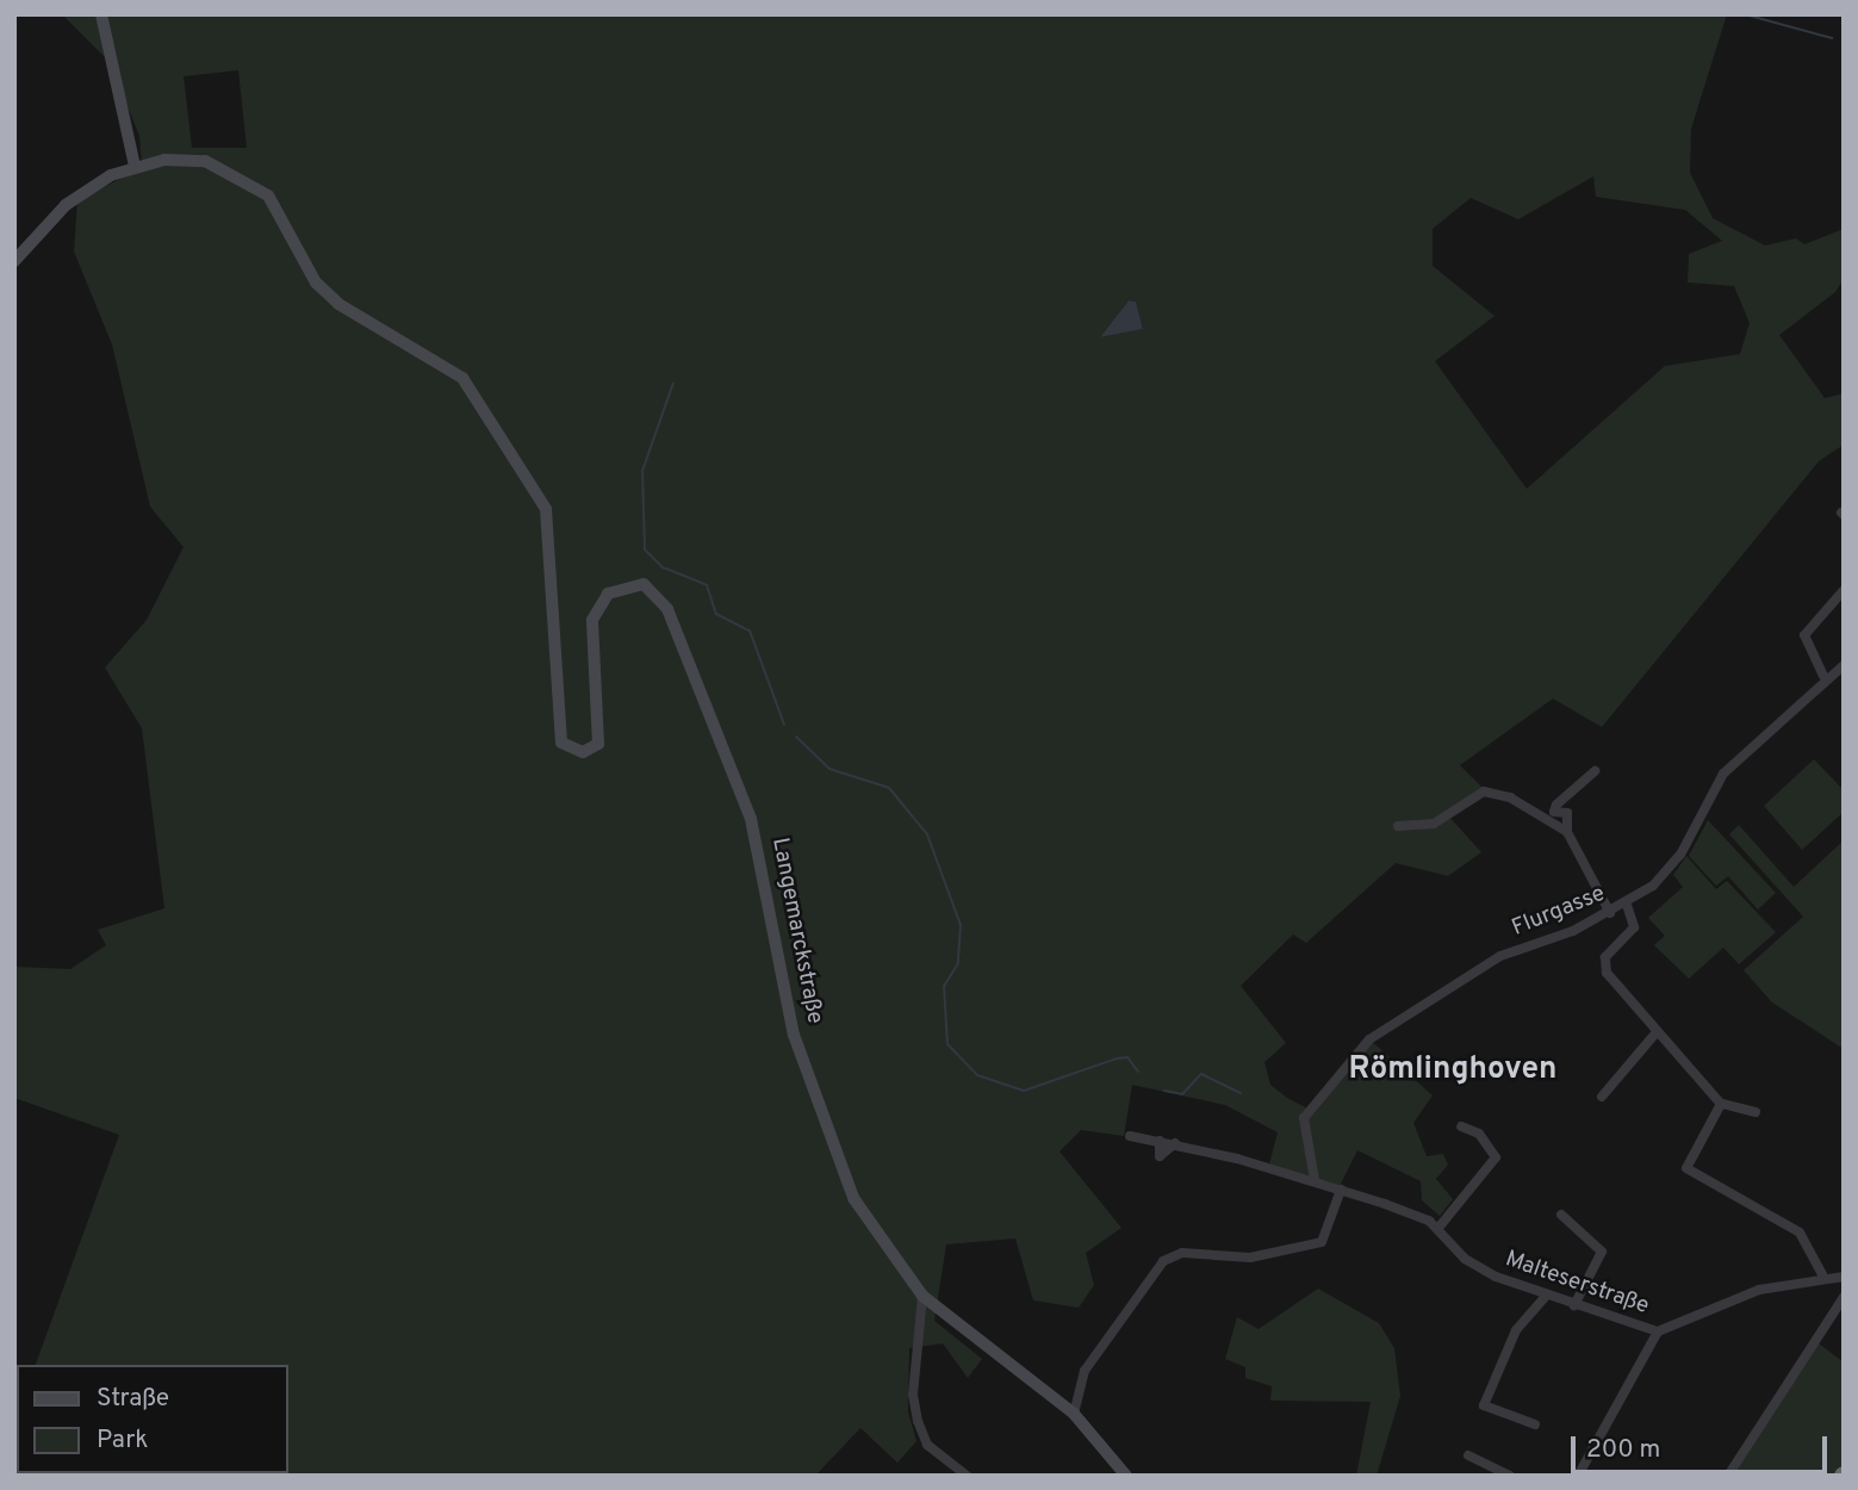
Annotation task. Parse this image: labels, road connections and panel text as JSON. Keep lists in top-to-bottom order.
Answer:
{
  "streets": {
    "main road": ["Langemarckstraße"],
    "street": ["Flurgasse", "Malteserstraße"]
  },
  "crossings": [
    ["Flurgasse", "Malteserstraße"]
  ],
  "districts": ["Römlinghoven"],
  "legend": ["Straße", "Park"],
  "scale_bar": "200 m"
}
